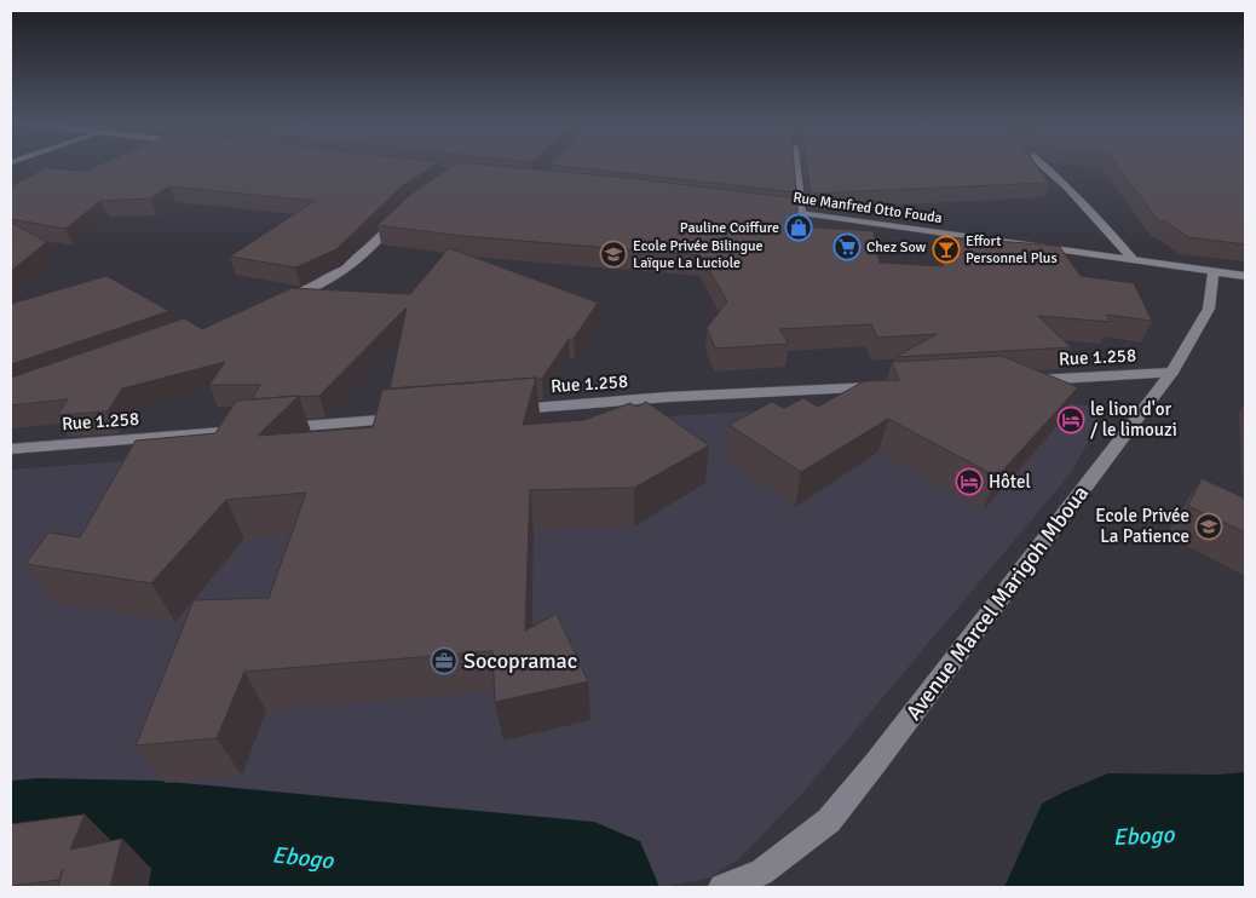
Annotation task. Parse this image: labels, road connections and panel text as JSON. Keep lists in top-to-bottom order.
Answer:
{
  "streets": {
    "street": ["Rue Manfred Otto Fouda", "Rue 1.258", "Avenue Marcel Marigoh Mboua"]
  },
  "crossings": [
    ["Rue Manfred Otto Fouda", "Avenue Marcel Marigoh Mboua"],
    ["Rue 1.258", "Avenue Marcel Marigoh Mboua"]
  ],
  "water": ["Ebogo"],
  "places": {
    "shop": ["Pauline Coiffure"],
    "supermarket": ["Chez Sow"],
    "bar": ["Effort Personnel Plus"],
    "school or university": ["Ecole Privée Bilingue Laïque La Luciole", "Ecole Privée La Patience"],
    "hotel": ["le lion d'or / le limouzi", "Hôtel"],
    "office": ["Socopramac"]
  }
}
